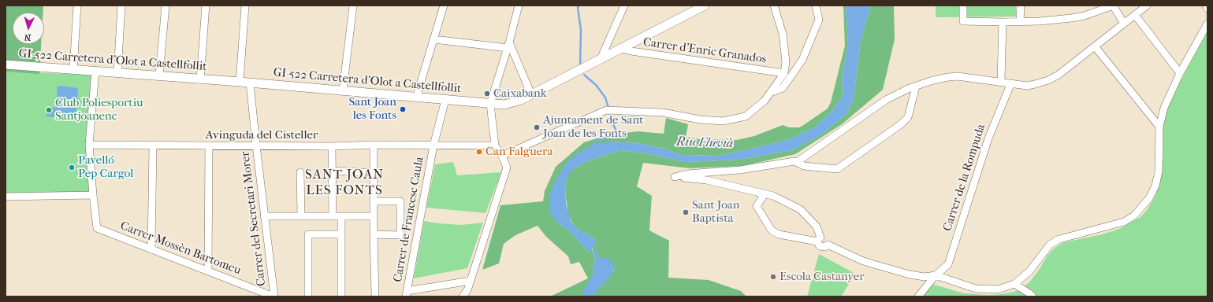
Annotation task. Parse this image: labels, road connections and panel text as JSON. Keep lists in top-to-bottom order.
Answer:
{
  "streets": {
    "street": [
      "Carrer d'Enric Granados",
      "GI-522 Carretera d'Olot a Castellfollit",
      "Avinguda del Cisteller",
      "Carrer de la Rompuda",
      "Carrer del Secretari Morer",
      "Carrer de Francesc Caula",
      "Carrer Mossèn Bartomeu"
    ]
  },
  "crossings": [
    ["Carrer d'Enric Granados", "GI-522 Carretera d'Olot a Castellfollit"],
    ["GI-522 Carretera d'Olot a Castellfollit", "Carrer del Secretari Morer"],
    ["GI-522 Carretera d'Olot a Castellfollit", "Carrer de Francesc Caula"],
    ["Avinguda del Cisteller", "Carrer del Secretari Morer"],
    ["Avinguda del Cisteller", "Carrer de Francesc Caula"],
    ["Carrer del Secretari Morer", "Carrer Mossèn Bartomeu"]
  ],
  "districts": ["SANT JOAN LES FONTS"],
  "water": ["Riu Fluvià"],
  "places": [
    "Caixabank",
    "Sant Joan les Fonts",
    "Club Poliesportiu Santjoanenc",
    "Ajuntament de Sant Joan de les Fonts",
    "Can Falguera",
    "Pavelló Pep Cargol",
    "Sant Joan Baptista",
    "Escola Castanyer"
  ],
  "north": "bottom"
}
